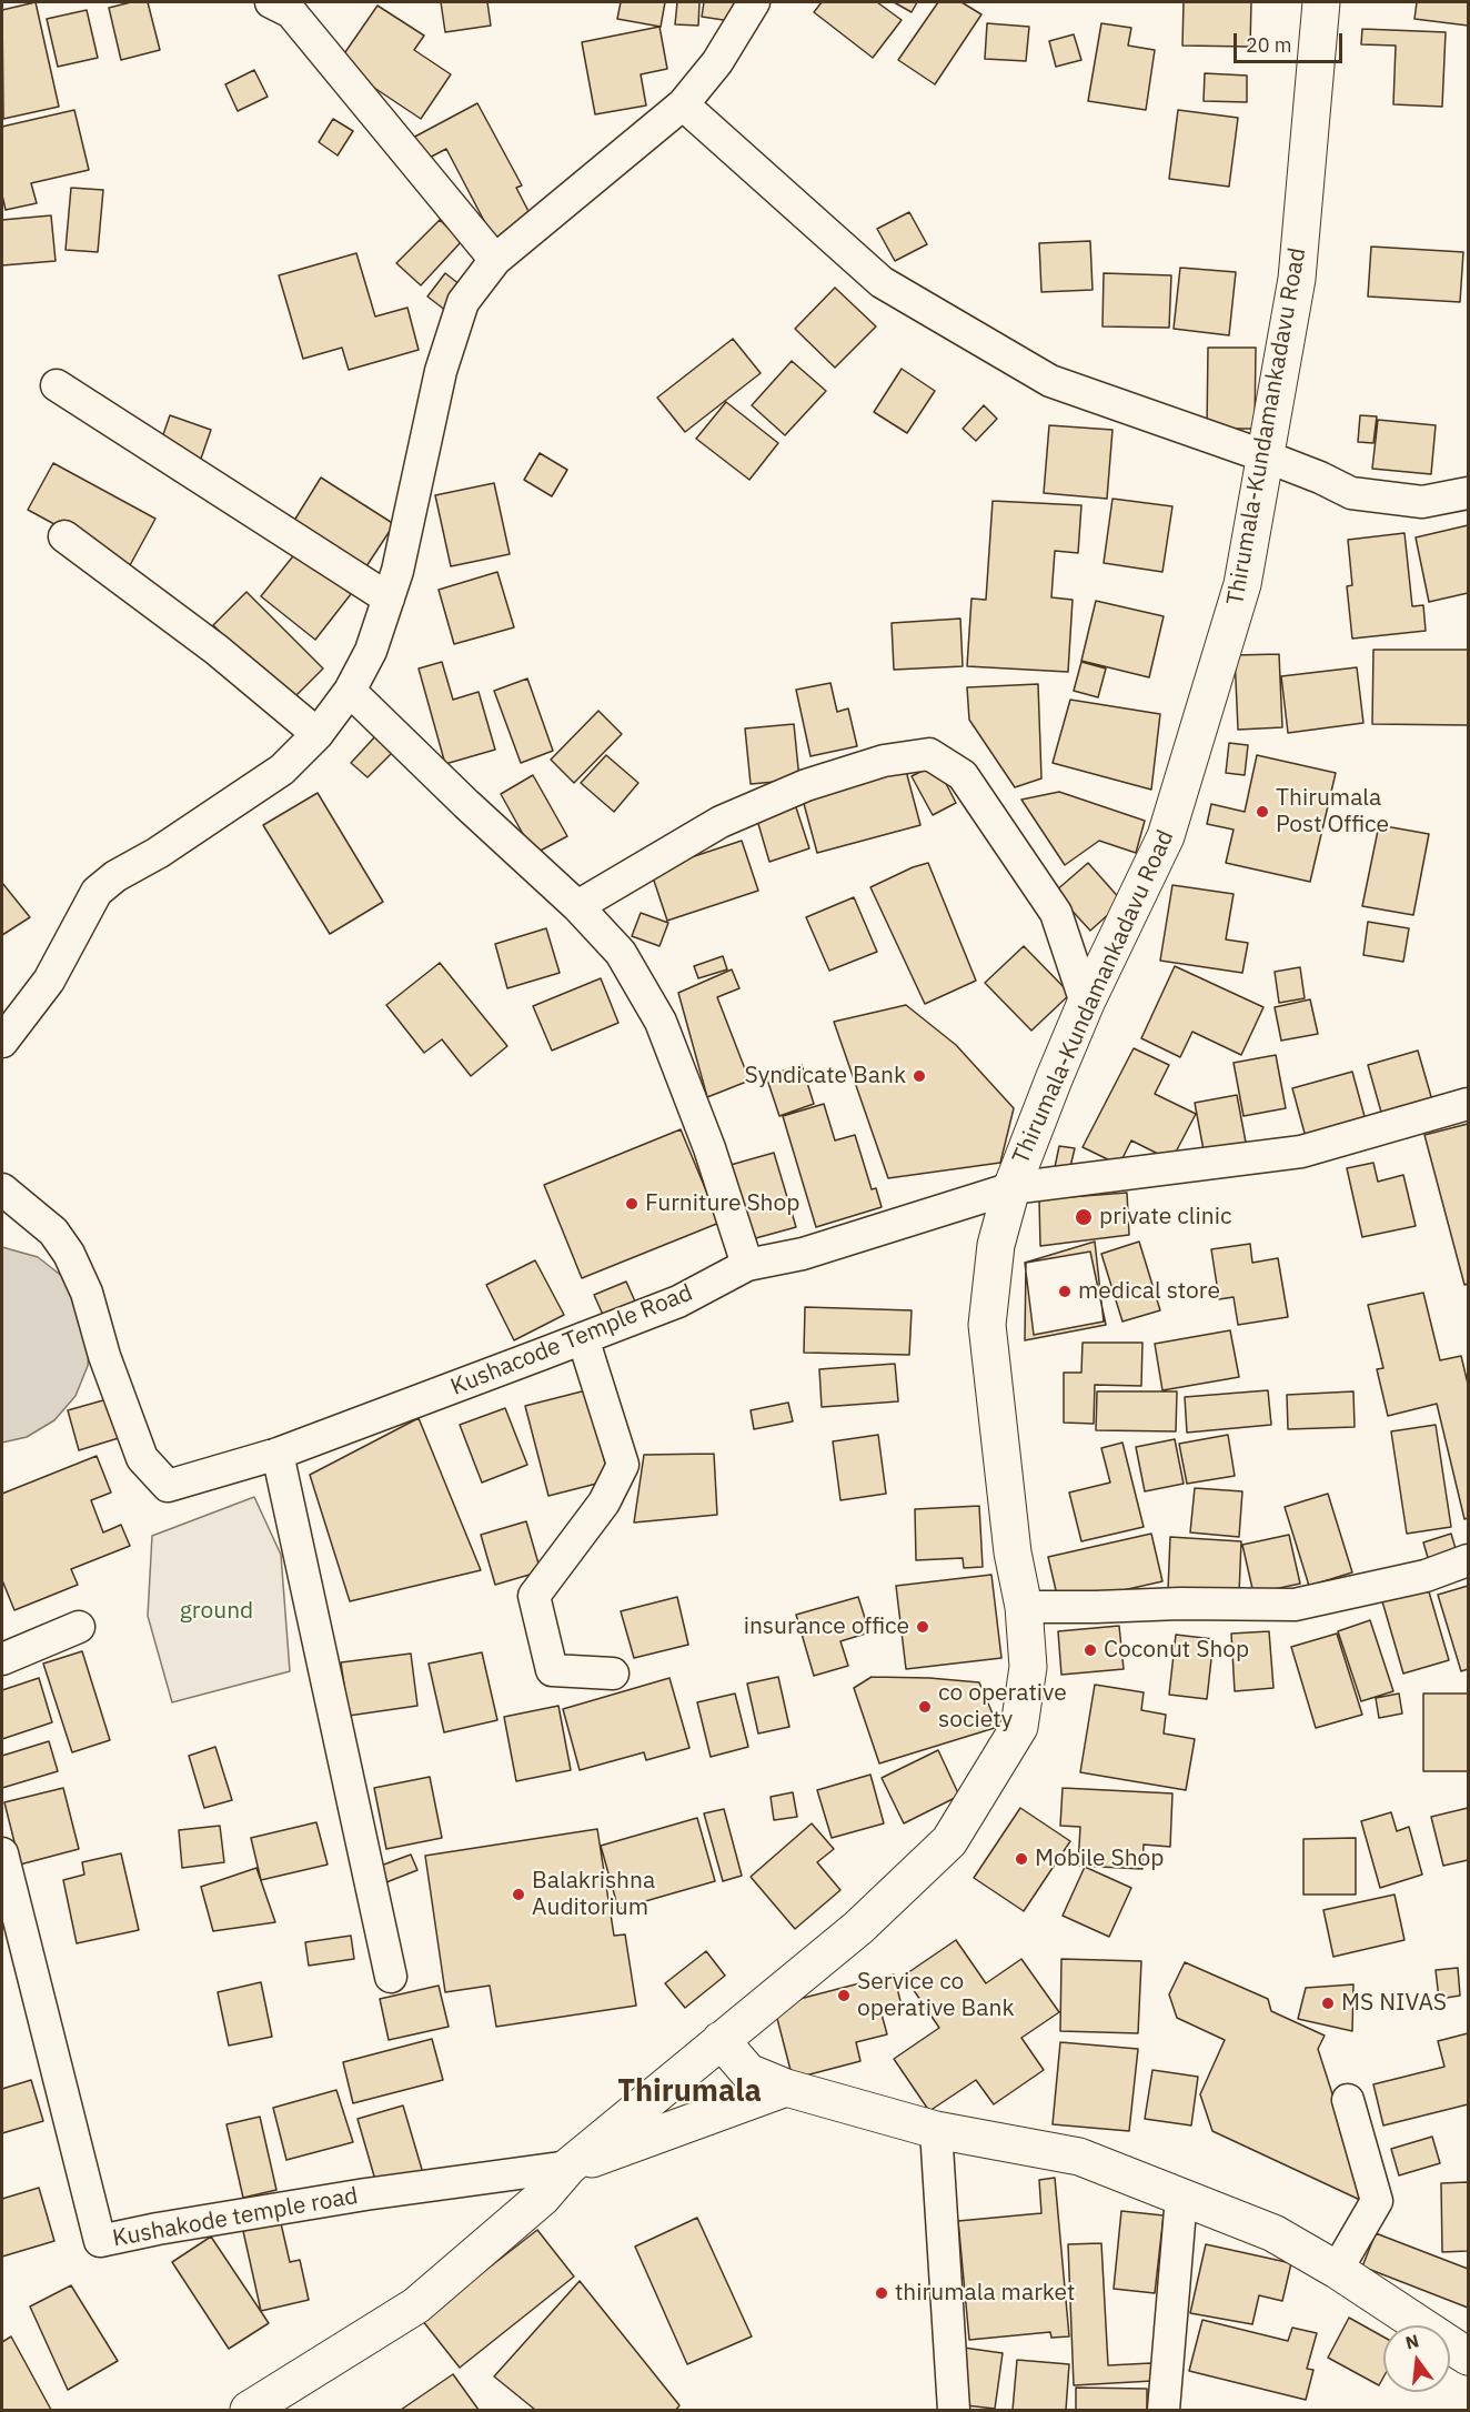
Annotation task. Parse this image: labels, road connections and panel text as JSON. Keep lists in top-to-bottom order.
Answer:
{
  "streets": {
    "main road": ["Thirumala-Kundamankadavu Road"],
    "street": ["Kushacode Temple Road", "Kushakode temple road"]
  },
  "crossings": [
    ["Thirumala-Kundamankadavu Road", "Kushacode Temple Road"],
    ["Thirumala-Kundamankadavu Road", "Kushakode temple road"]
  ],
  "districts": ["Thirumala"],
  "parks": ["ground"],
  "places": [
    "Thirumala Post Office",
    "Syndicate Bank",
    "Furniture Shop",
    "private clinic",
    "medical store",
    "insurance office",
    "Coconut Shop",
    "co operative society",
    "Mobile Shop",
    "Balakrishna Auditorium",
    "Service co operative Bank",
    "MS NIVAS",
    "thirumala market"
  ],
  "scale_bar": "20 m",
  "north": "top"
}
